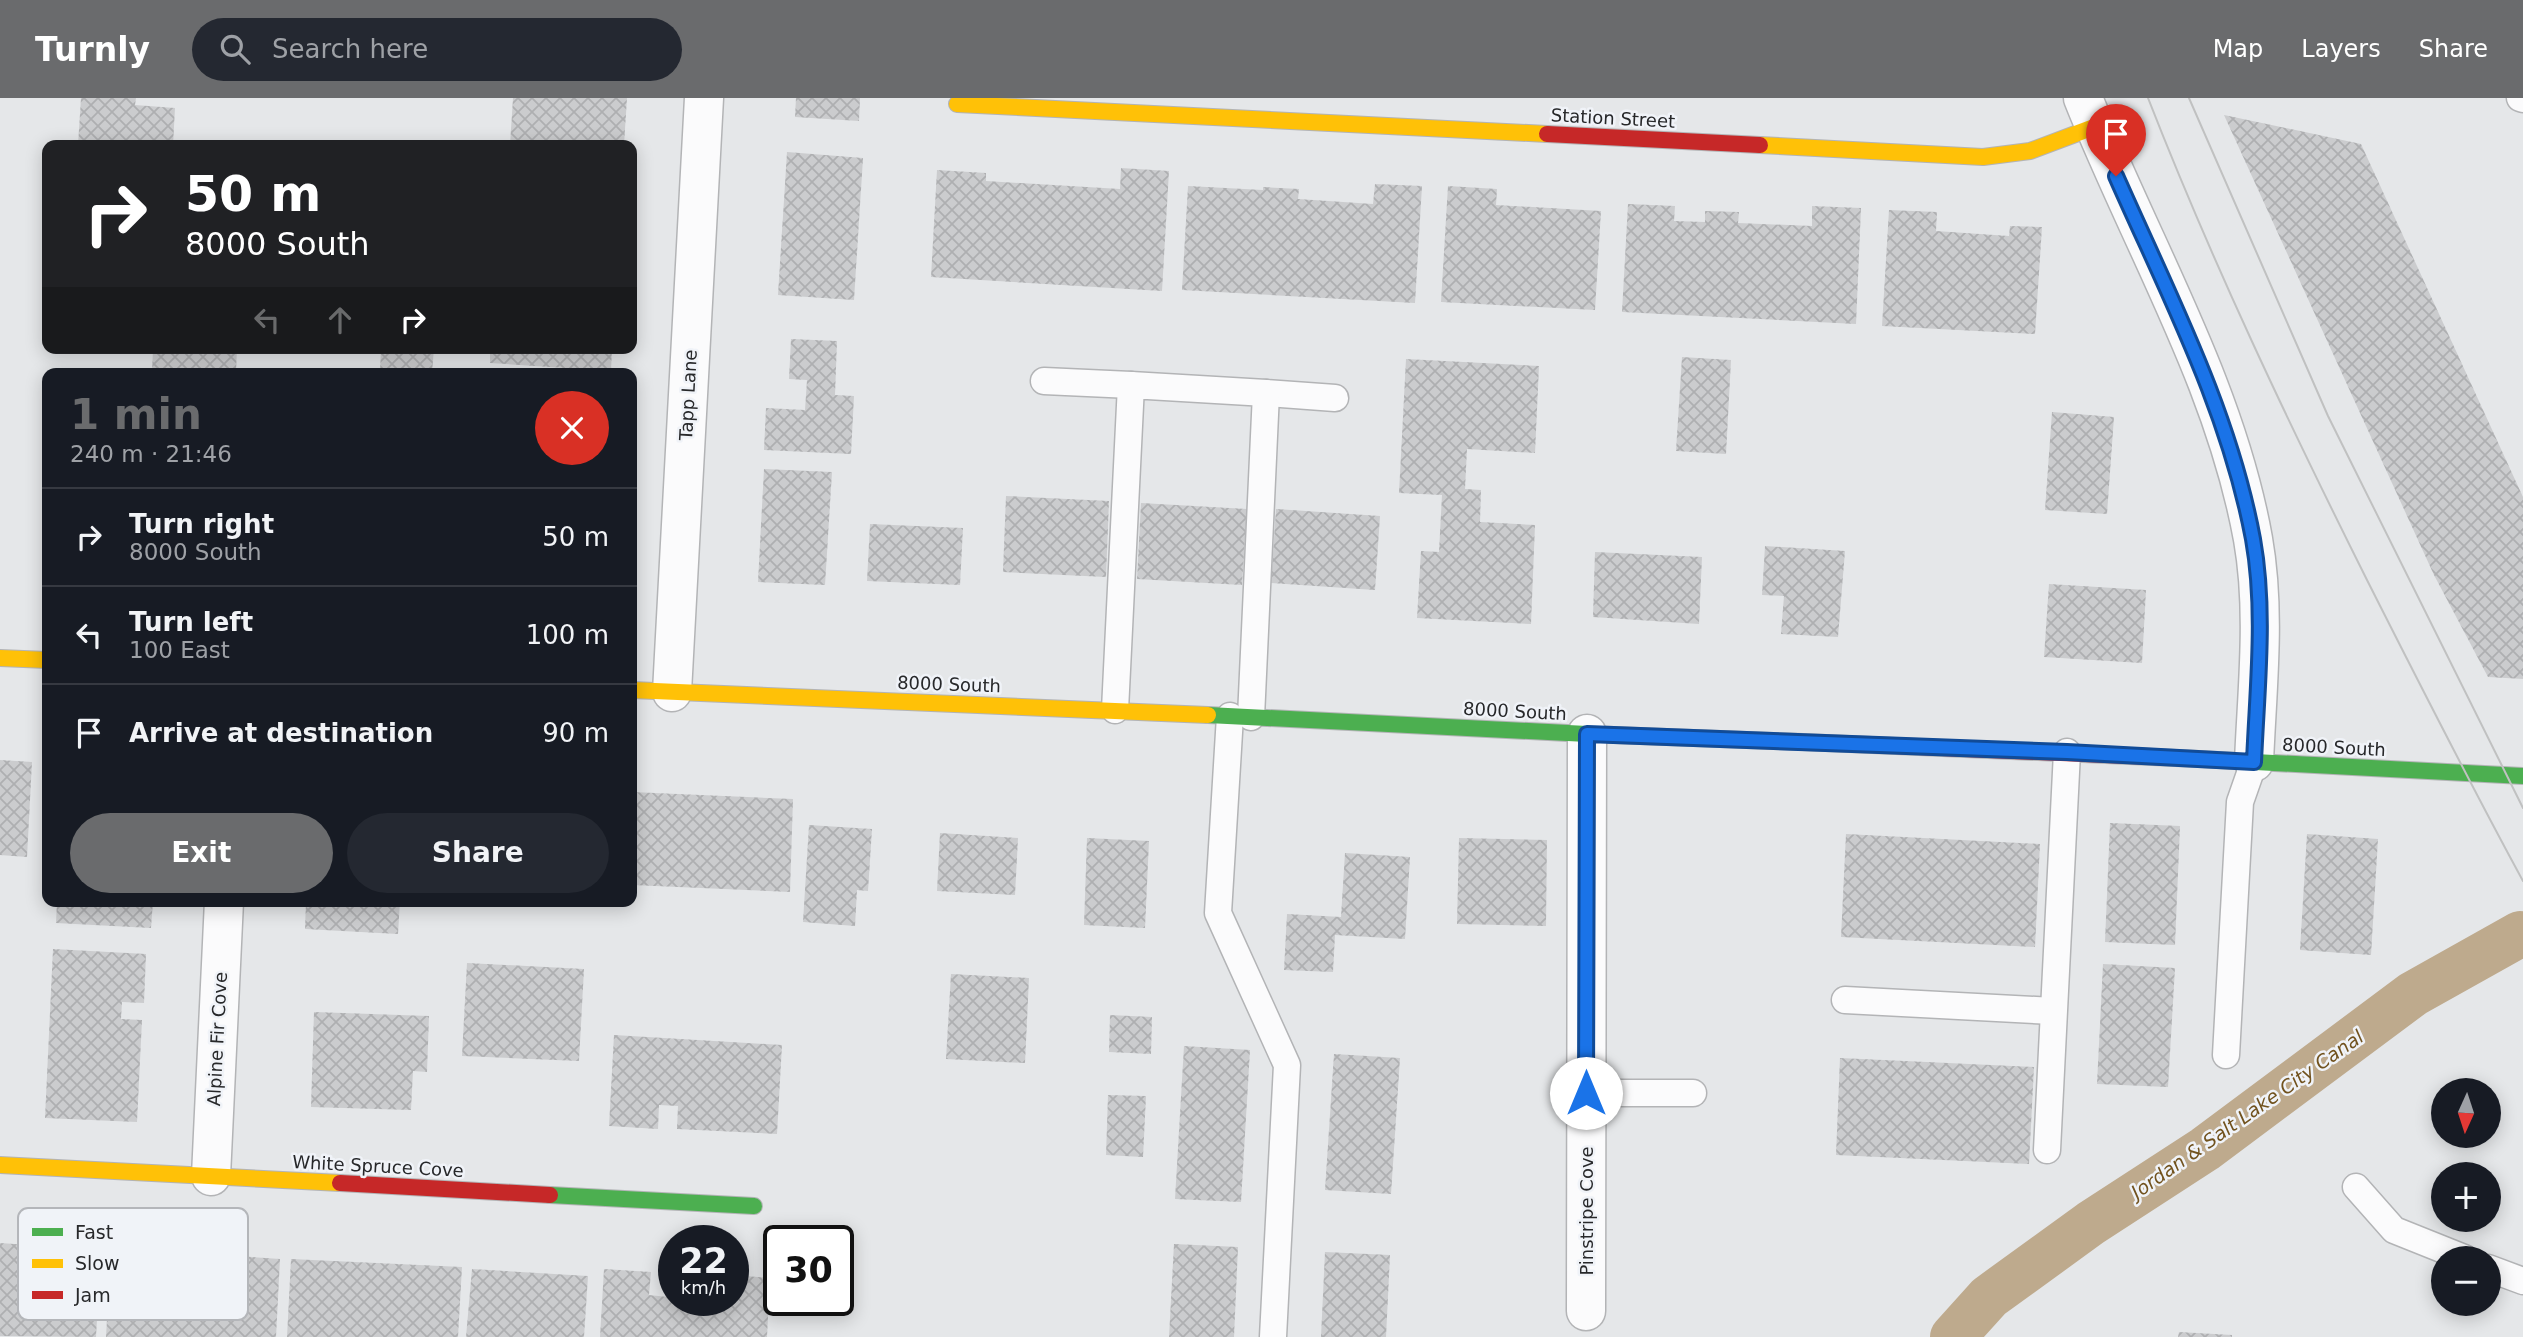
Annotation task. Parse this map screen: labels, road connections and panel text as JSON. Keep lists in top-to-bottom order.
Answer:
{
  "streets": {
    "street": [
      "Station Street",
      "Tapp Lane",
      "8000 South",
      "Alpine Fir Cove",
      "White Spruce Cove",
      "Pinstripe Cove"
    ]
  },
  "crossings": [
    ["Tapp Lane", "8000 South"],
    ["8000 South", "Pinstripe Cove"],
    ["Alpine Fir Cove", "White Spruce Cove"]
  ],
  "water": ["Jordan & Salt Lake City Canal"],
  "legend": ["Fast", "Slow", "Jam"],
  "north": "bottom",
  "page": {
    "header": "Turnly",
    "search": "Search here",
    "nav": ["Map", "Layers", "Share"],
    "turn": ["50 m", "8000 South"],
    "heading": ["1 min", "240 m · 21:46"],
    "list": [
      {
        "name": "Turn right",
        "note": "8000 South",
        "value": "50 m"
      },
      {
        "name": "Turn left",
        "note": "100 East",
        "value": "100 m"
      },
      {
        "name": "Arrive at destination",
        "value": "90 m"
      }
    ],
    "buttons": ["Exit", "Share"],
    "map_buttons": ["+", "−"],
    "speed": "22 km/h",
    "limit": "30"
  }
}
